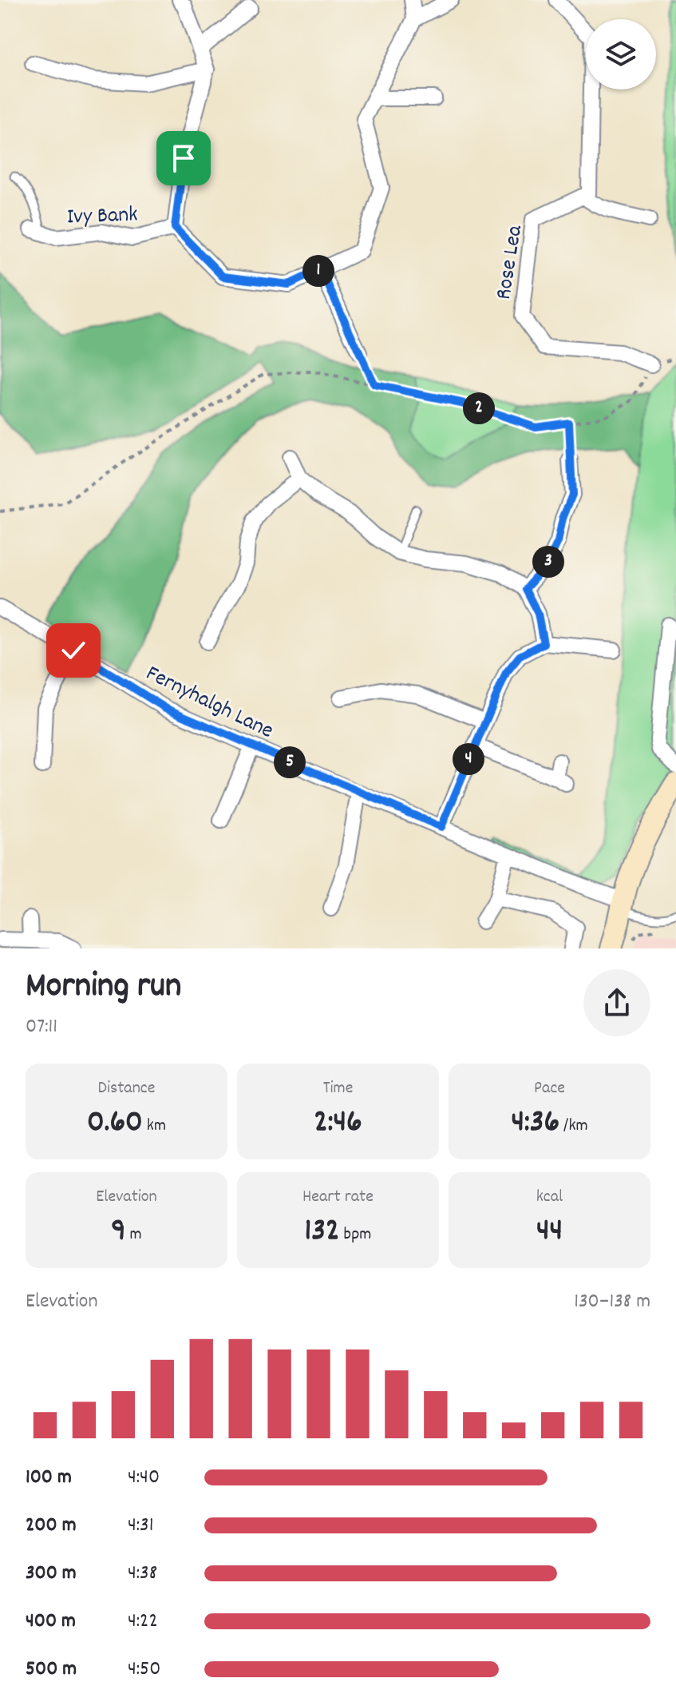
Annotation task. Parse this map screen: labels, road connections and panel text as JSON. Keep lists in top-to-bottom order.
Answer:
{
  "streets": {
    "street": ["Ivy Bank", "Rose Lea", "Fernyhalgh Lane"]
  },
  "page": {
    "pins": [
      "1",
      "2",
      "3",
      "4",
      "5"
    ],
    "heading": ["Morning run", "07:11"],
    "stats": [
      ["Distance", "0.60 km"],
      ["Time", "2:46"],
      ["Pace", "4:36 /km"],
      ["Elevation", "9 m"],
      ["Heart rate", "132 bpm"],
      ["kcal", "44"]
    ],
    "chart": ["Elevation", "130–138 m"],
    "list": [
      {
        "name": "100 m",
        "note": "4:40"
      },
      {
        "name": "200 m",
        "note": "4:31"
      },
      {
        "name": "300 m",
        "note": "4:38"
      },
      {
        "name": "400 m",
        "note": "4:22"
      },
      {
        "name": "500 m",
        "note": "4:50"
      }
    ]
  }
}
